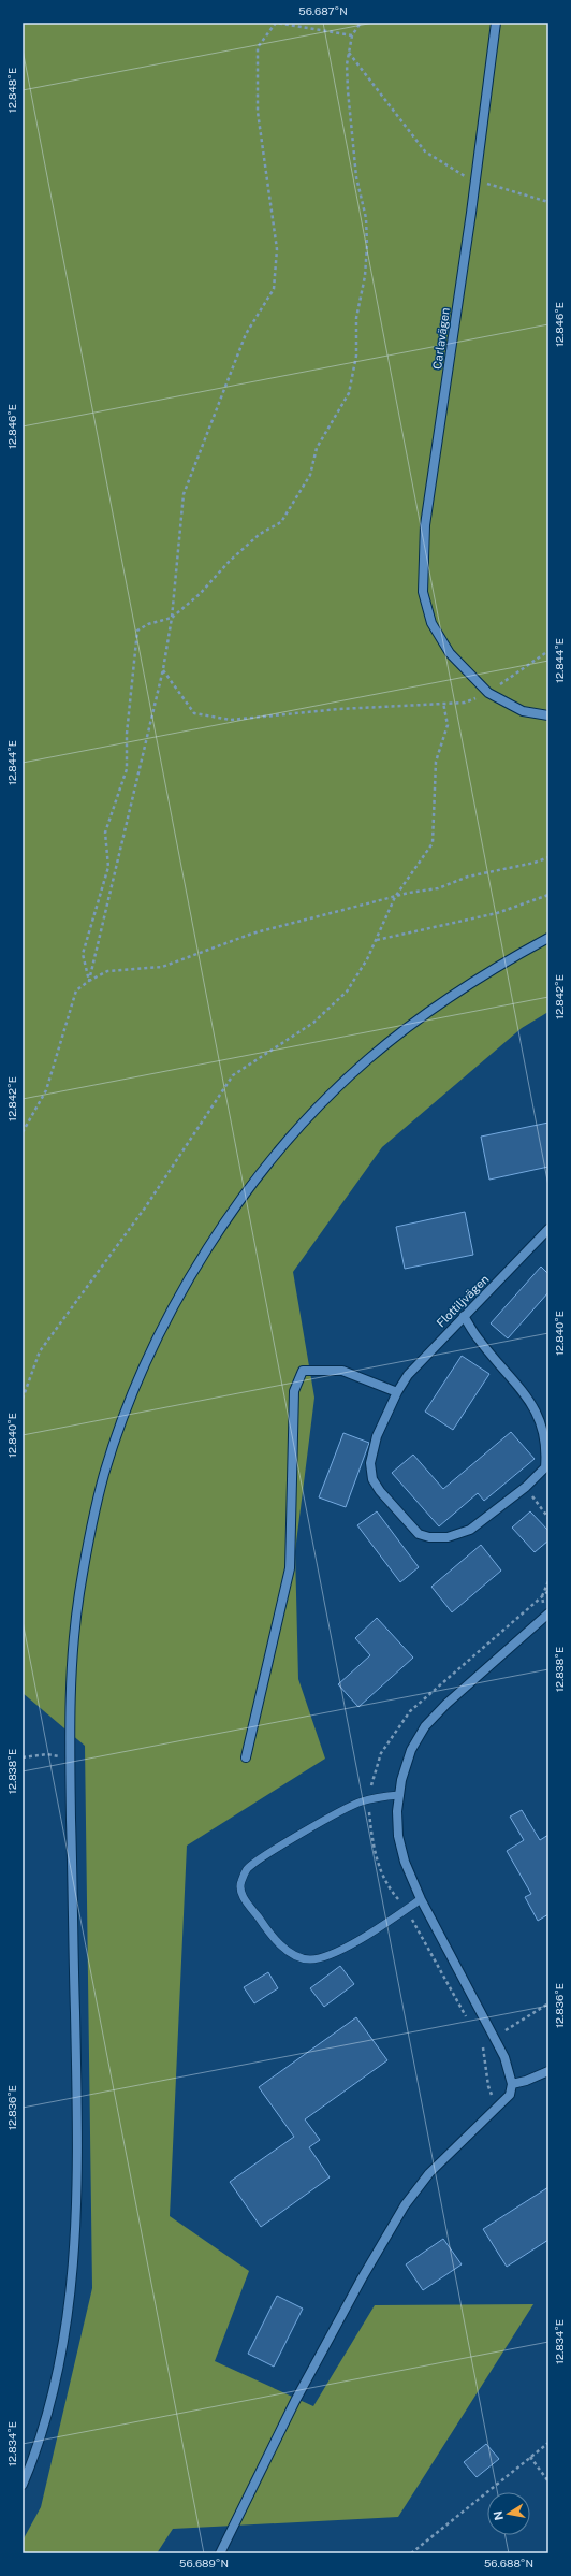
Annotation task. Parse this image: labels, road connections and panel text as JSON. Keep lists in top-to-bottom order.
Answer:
{
  "streets": {
    "street": ["Carlavägen", "Flottiljvägen"]
  },
  "north": "left",
  "coordinates": [
    "56.687°N",
    "12.848°E",
    "12.846°E",
    "12.844°E",
    "12.842°E",
    "12.840°E",
    "12.838°E",
    "12.836°E",
    "12.834°E",
    "56.689°N",
    "56.688°N"
  ]
}
